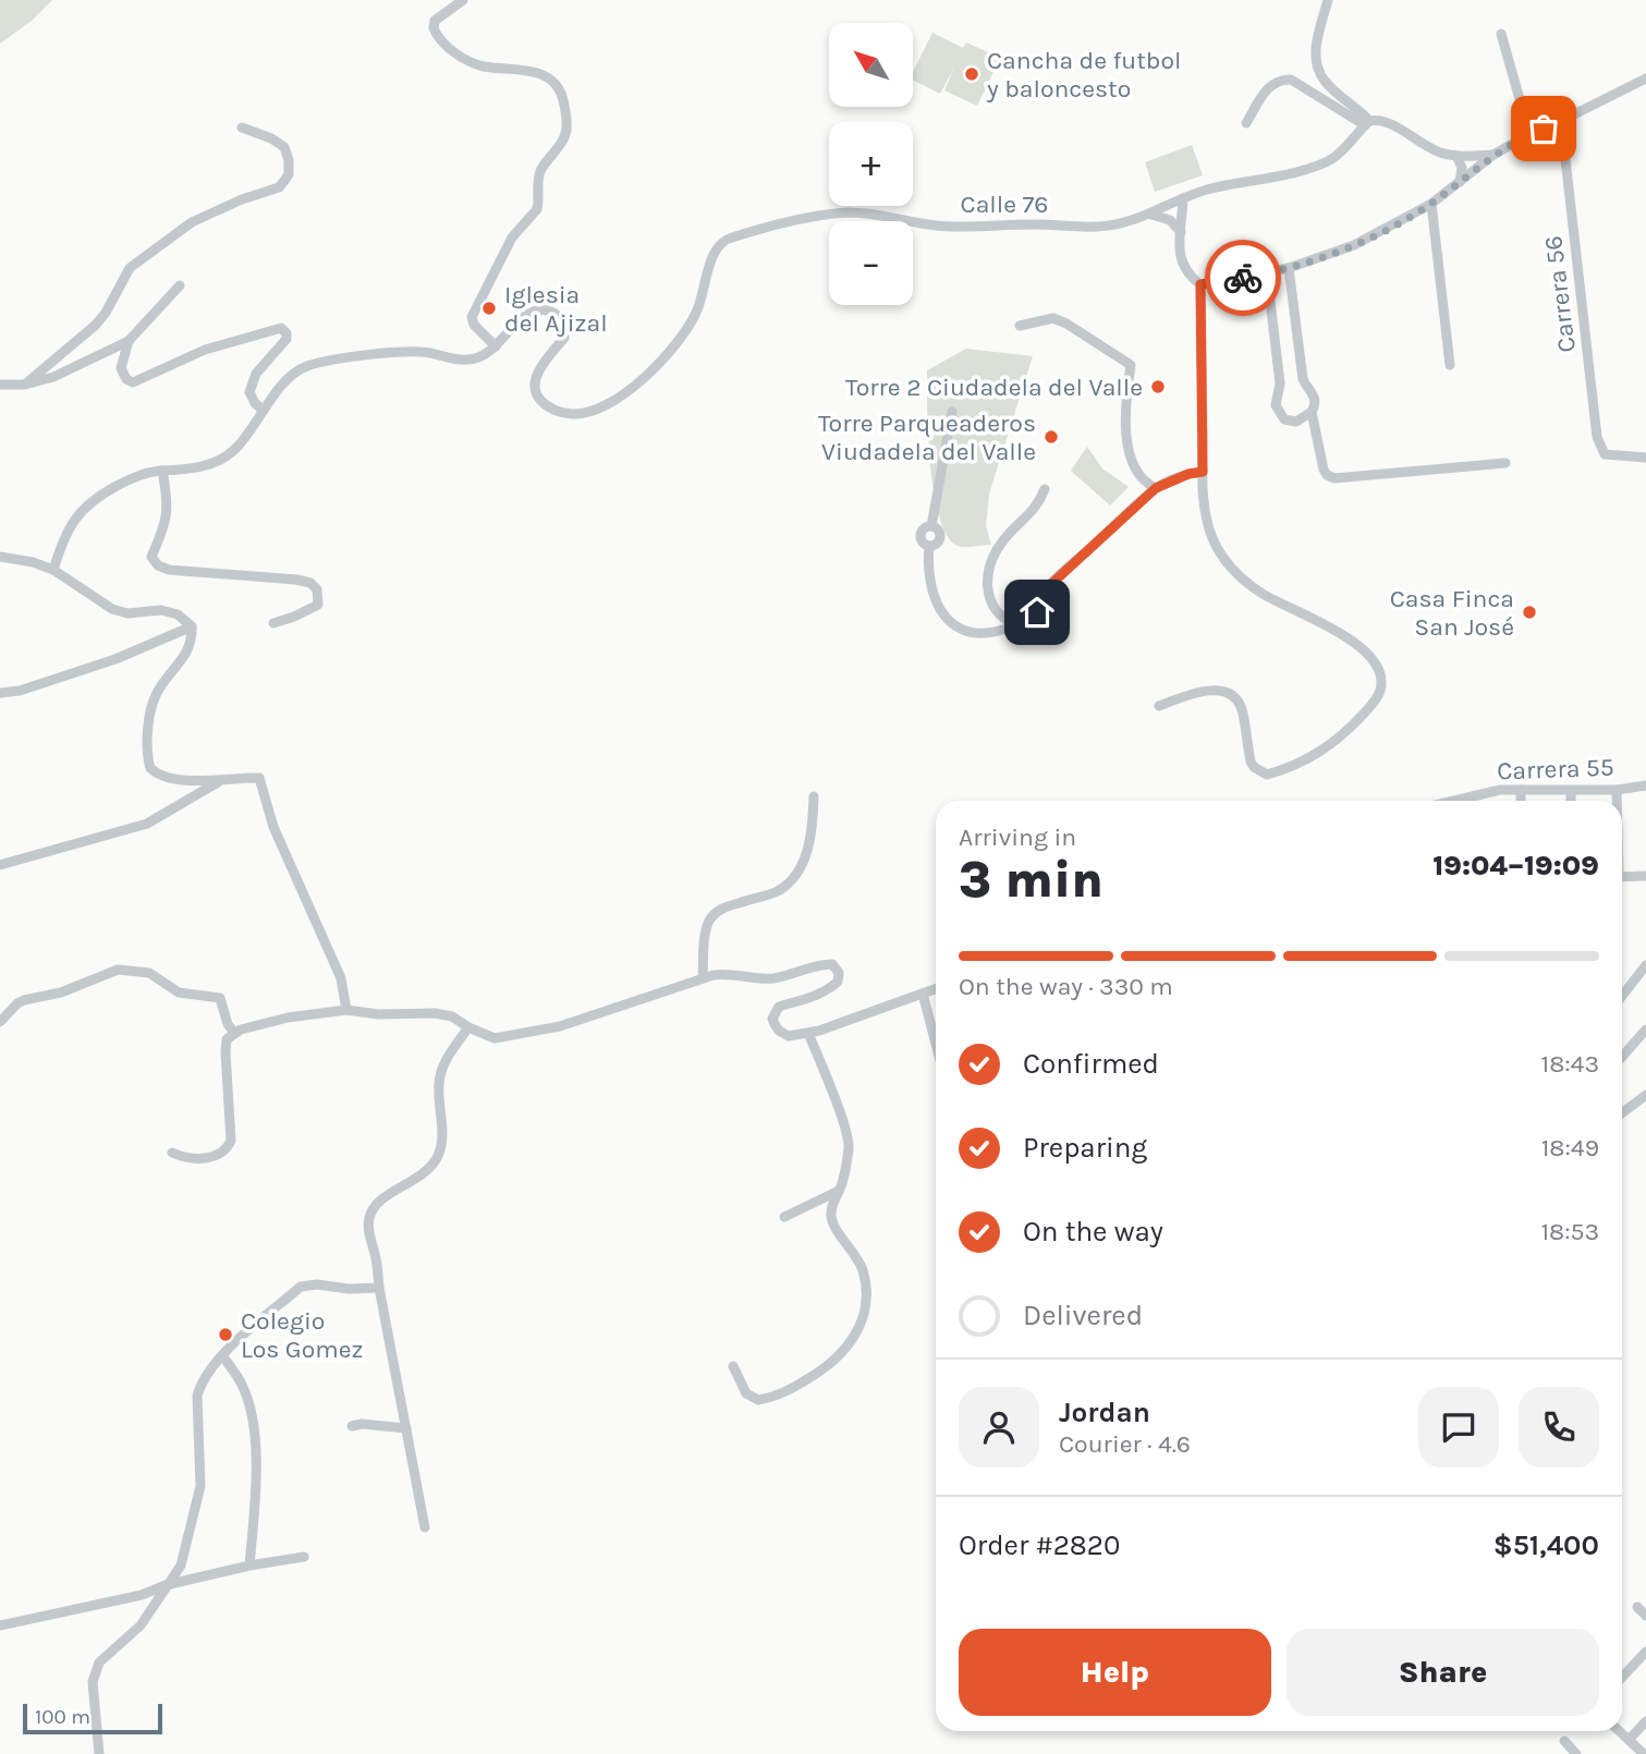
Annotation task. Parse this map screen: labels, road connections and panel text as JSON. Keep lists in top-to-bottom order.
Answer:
{
  "streets": {
    "street": ["Calle 76", "Carrera 56", "Carrera 55"]
  },
  "places": [
    "Cancha de futbol y baloncesto",
    "Iglesia del Ajizal",
    "Torre 2 Ciudadela del Valle",
    "Torre Parqueaderos Viudadela del Valle",
    "Casa Finca San José",
    "Colegio Los Gomez"
  ],
  "scale_bar": "100 m",
  "north": "top left",
  "page": {
    "map_buttons": ["+", "−"],
    "heading": ["3 min", "Arriving in", "19:04–19:09"],
    "panel": [
      "Jordan",
      "Courier · 4.6",
      "Order #2820",
      "$51,400"
    ],
    "bar": "On the way · 330 m",
    "list": [
      ["Confirmed", "18:43"],
      ["Preparing", "18:49"],
      ["On the way", "18:53"],
      "Delivered"
    ],
    "buttons": ["Help", "Share"],
    "scale": "100 m"
  }
}
